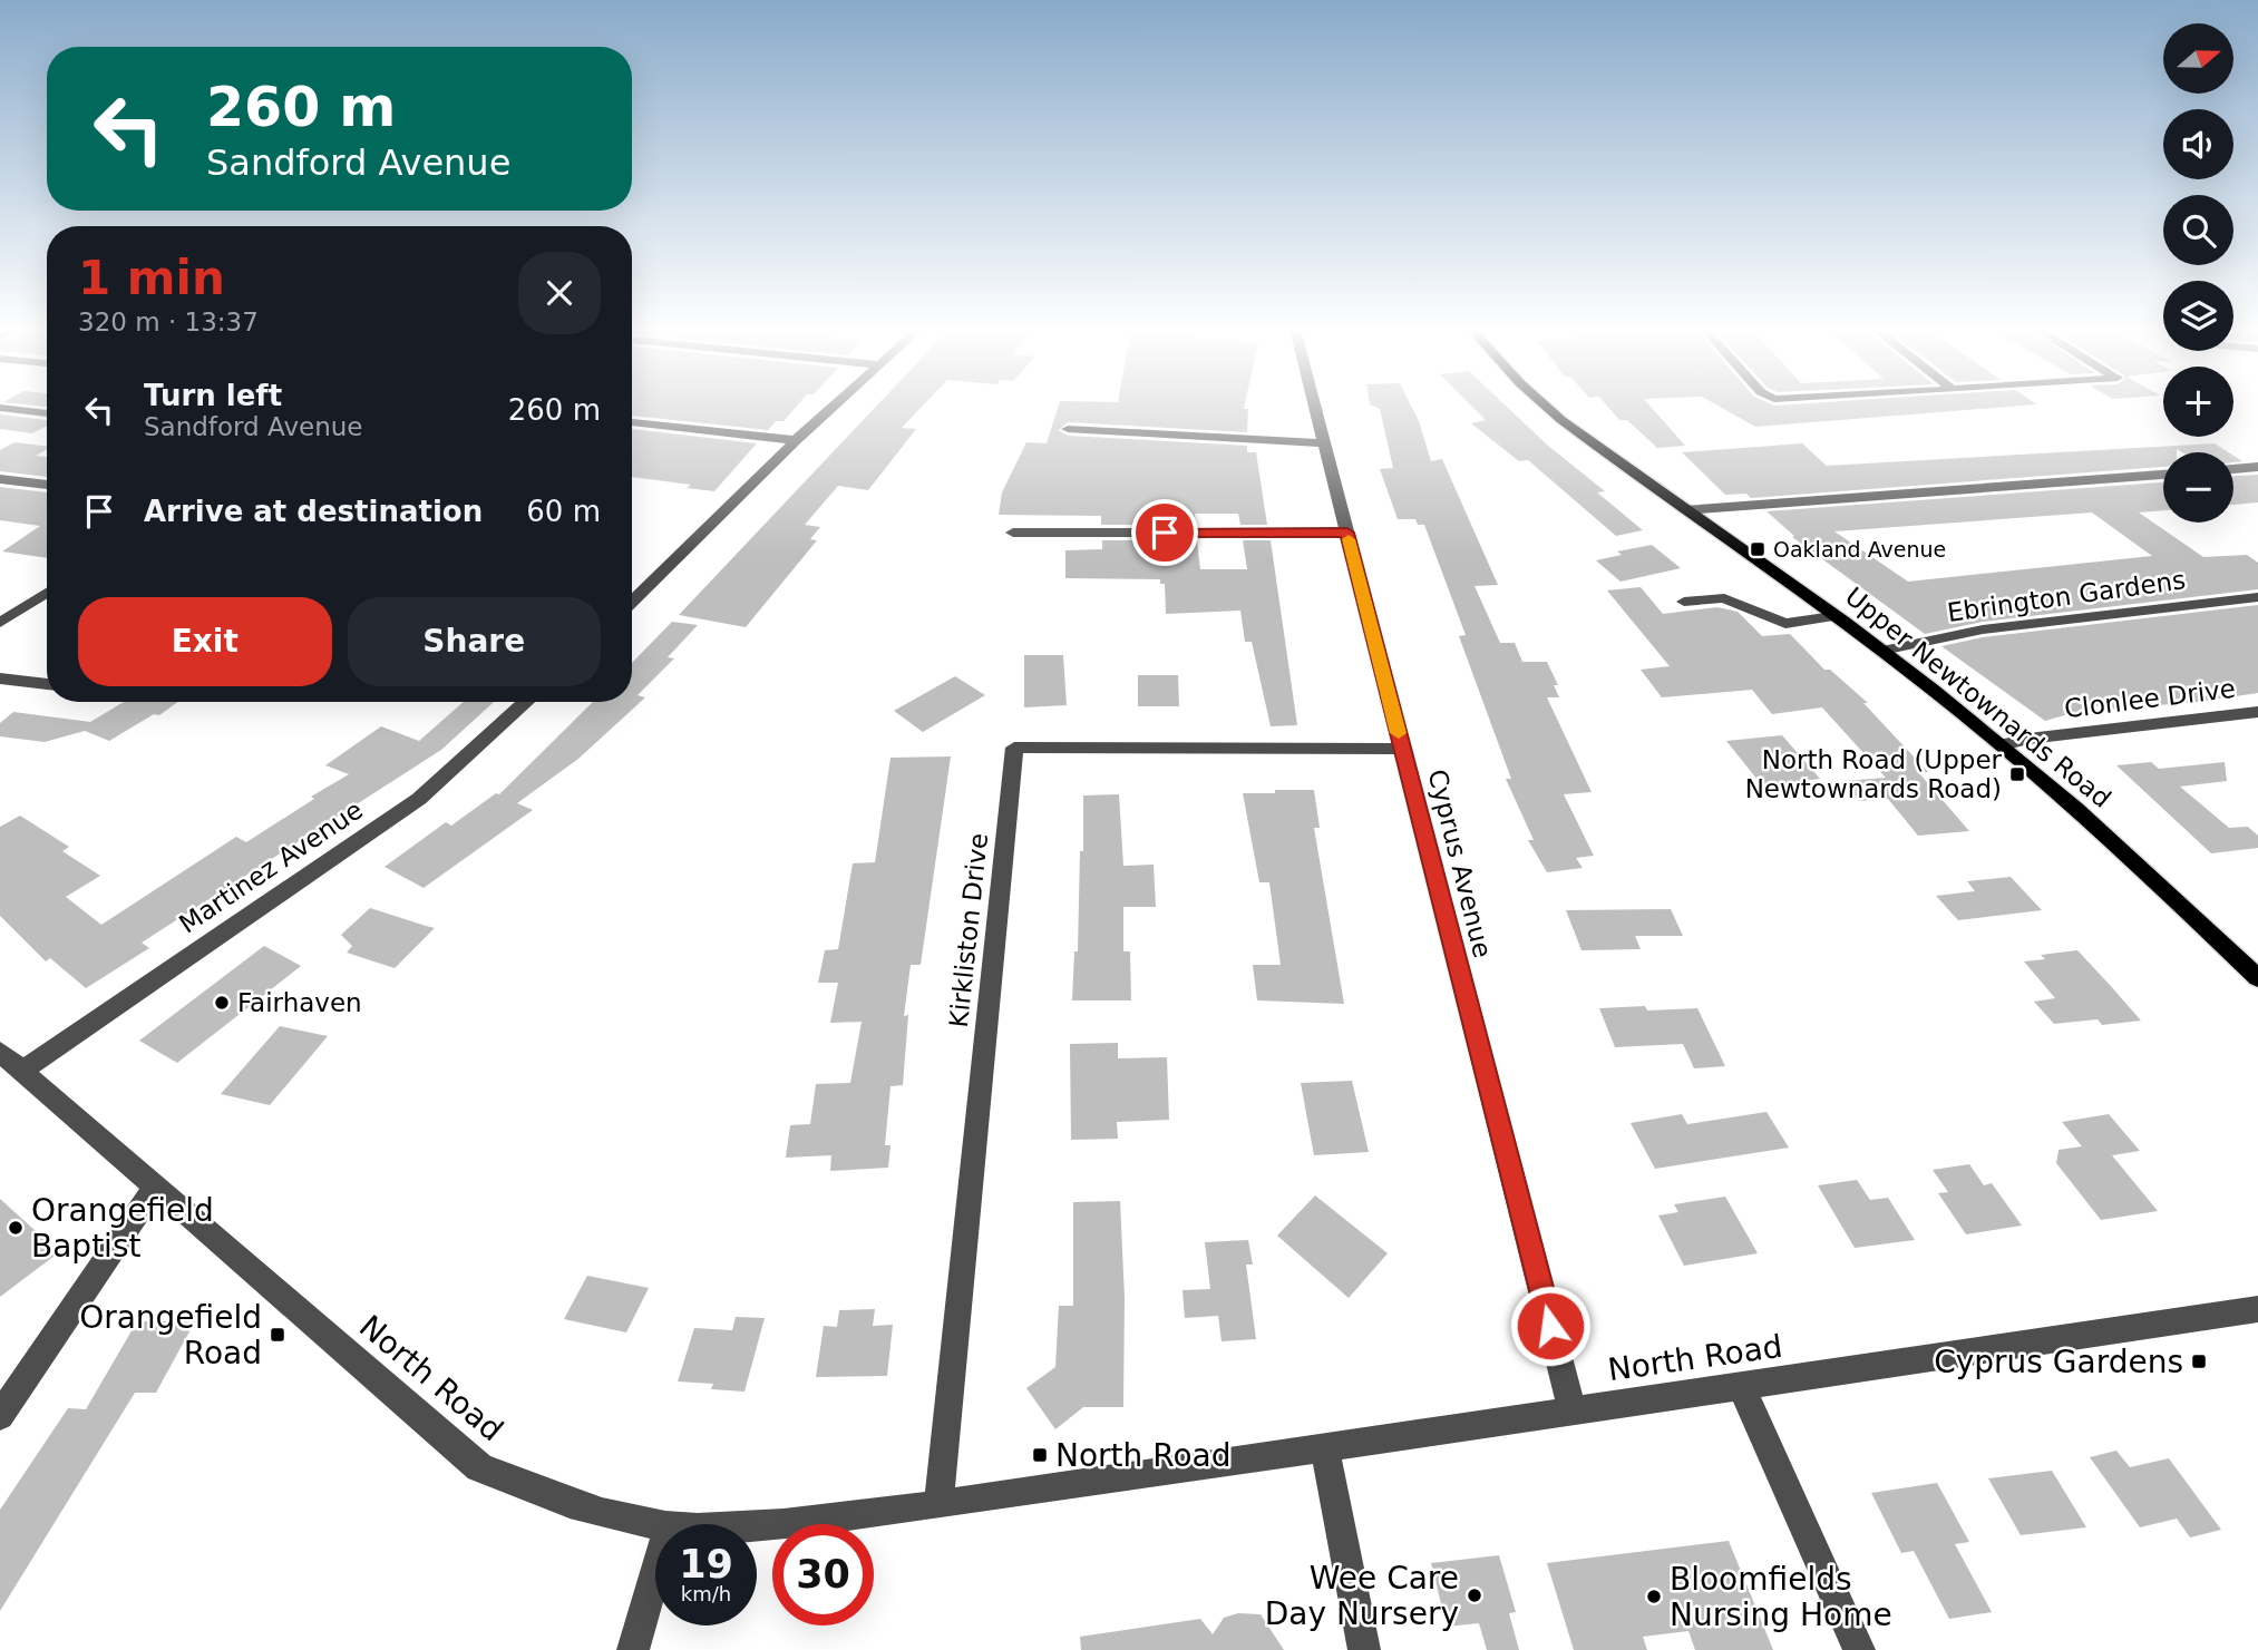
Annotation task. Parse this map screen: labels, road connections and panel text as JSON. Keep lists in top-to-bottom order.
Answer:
{
  "streets": {
    "main road": ["Upper Newtownards Road"],
    "street": [
      "Ebrington Gardens",
      "Clonlee Drive",
      "Cyprus Avenue",
      "Martinez Avenue",
      "Kirkliston Drive",
      "North Road"
    ]
  },
  "crossings": [
    ["Ebrington Gardens", "Upper Newtownards Road"],
    ["Upper Newtownards Road", "Clonlee Drive"],
    ["Cyprus Avenue", "Kirkliston Drive"],
    ["Cyprus Avenue", "North Road"],
    ["Martinez Avenue", "North Road"],
    ["Kirkliston Drive", "North Road"]
  ],
  "places": {
    "transit": [
      "Oakland Avenue",
      "North Road (Upper Newtownards Road)",
      "Orangefield Road",
      "Cyprus Gardens",
      "North Road"
    ],
    "other": [
      "Fairhaven",
      "Orangefield Baptist",
      "Wee Care Day Nursery",
      "Bloomfields Nursing Home"
    ]
  },
  "north": "right",
  "page": {
    "map_buttons": ["+", "−"],
    "turn": ["260 m", "Sandford Avenue"],
    "heading": ["1 min", "320 m · 13:37"],
    "list": [
      {
        "name": "Turn left",
        "note": "Sandford Avenue",
        "value": "260 m"
      },
      {
        "name": "Arrive at destination",
        "value": "60 m"
      }
    ],
    "buttons": ["Exit", "Share"],
    "speed": "19 km/h",
    "limit": "30"
  }
}
